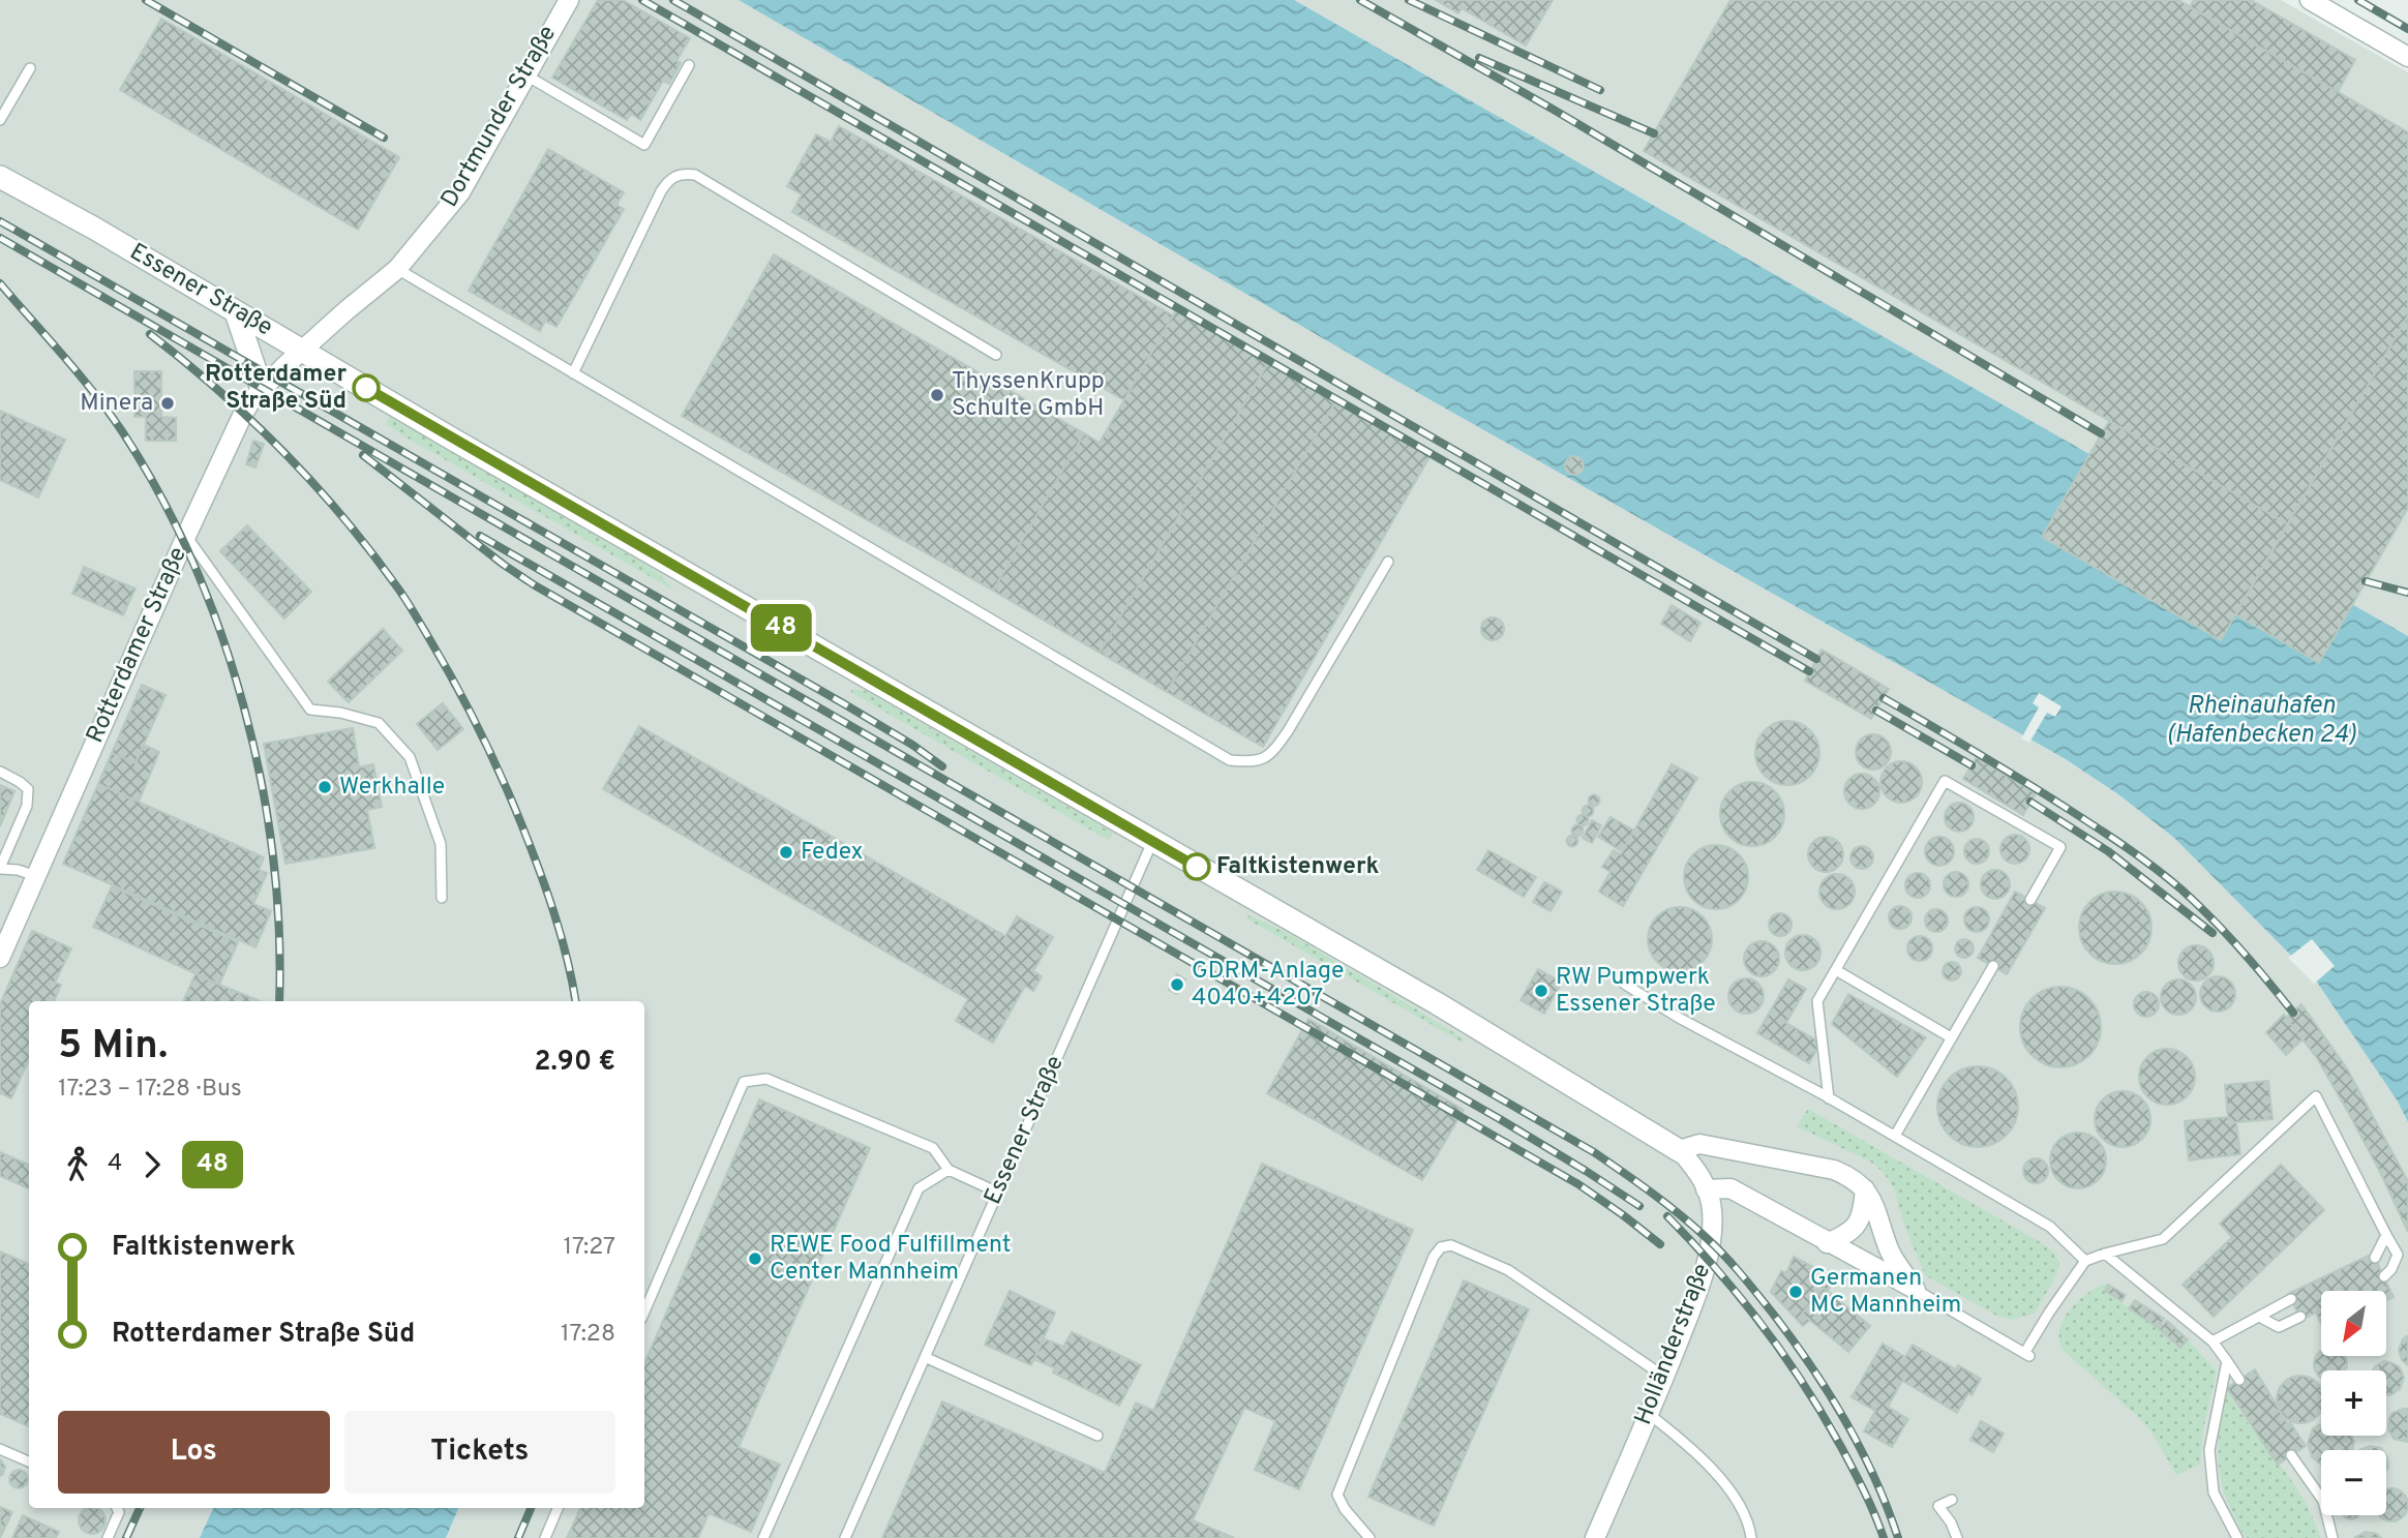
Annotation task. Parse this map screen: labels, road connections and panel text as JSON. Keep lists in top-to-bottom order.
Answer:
{
  "streets": {
    "street": [
      "Dortmunder Straße",
      "Essener Straße",
      "Rotterdamer Straße",
      "Holländerstraße"
    ]
  },
  "crossings": [
    ["Dortmunder Straße", "Essener Straße"],
    ["Dortmunder Straße", "Rotterdamer Straße"],
    ["Essener Straße", "Rotterdamer Straße"],
    ["Essener Straße", "Holländerstraße"]
  ],
  "water": ["Rheinauhafen (Hafenbecken 24)"],
  "places": [
    "Rotterdamer Straße Süd",
    "ThyssenKrupp Schulte GmbH",
    "Minera",
    "Werkhalle",
    "Fedex",
    "Faltkistenwerk",
    "GDRM-Anlage 4040+4207",
    "RW Pumpwerk Essener Straße",
    "REWE Food Fulfillment Center Mannheim",
    "Germanen MC Mannheim"
  ],
  "lines": ["bus line 48"],
  "north": "bottom left",
  "page": {
    "on_map": "48",
    "heading": ["5 Min.", "17:23 – 17:28 · Bus", "2.90 €"],
    "legs": ["4", "48"],
    "list": [
      {
        "name": "Faltkistenwerk",
        "value": "17:27"
      },
      {
        "name": "Rotterdamer Straße Süd",
        "value": "17:28"
      }
    ],
    "map_buttons": ["+", "−"],
    "buttons": ["Los", "Tickets"]
  }
}
